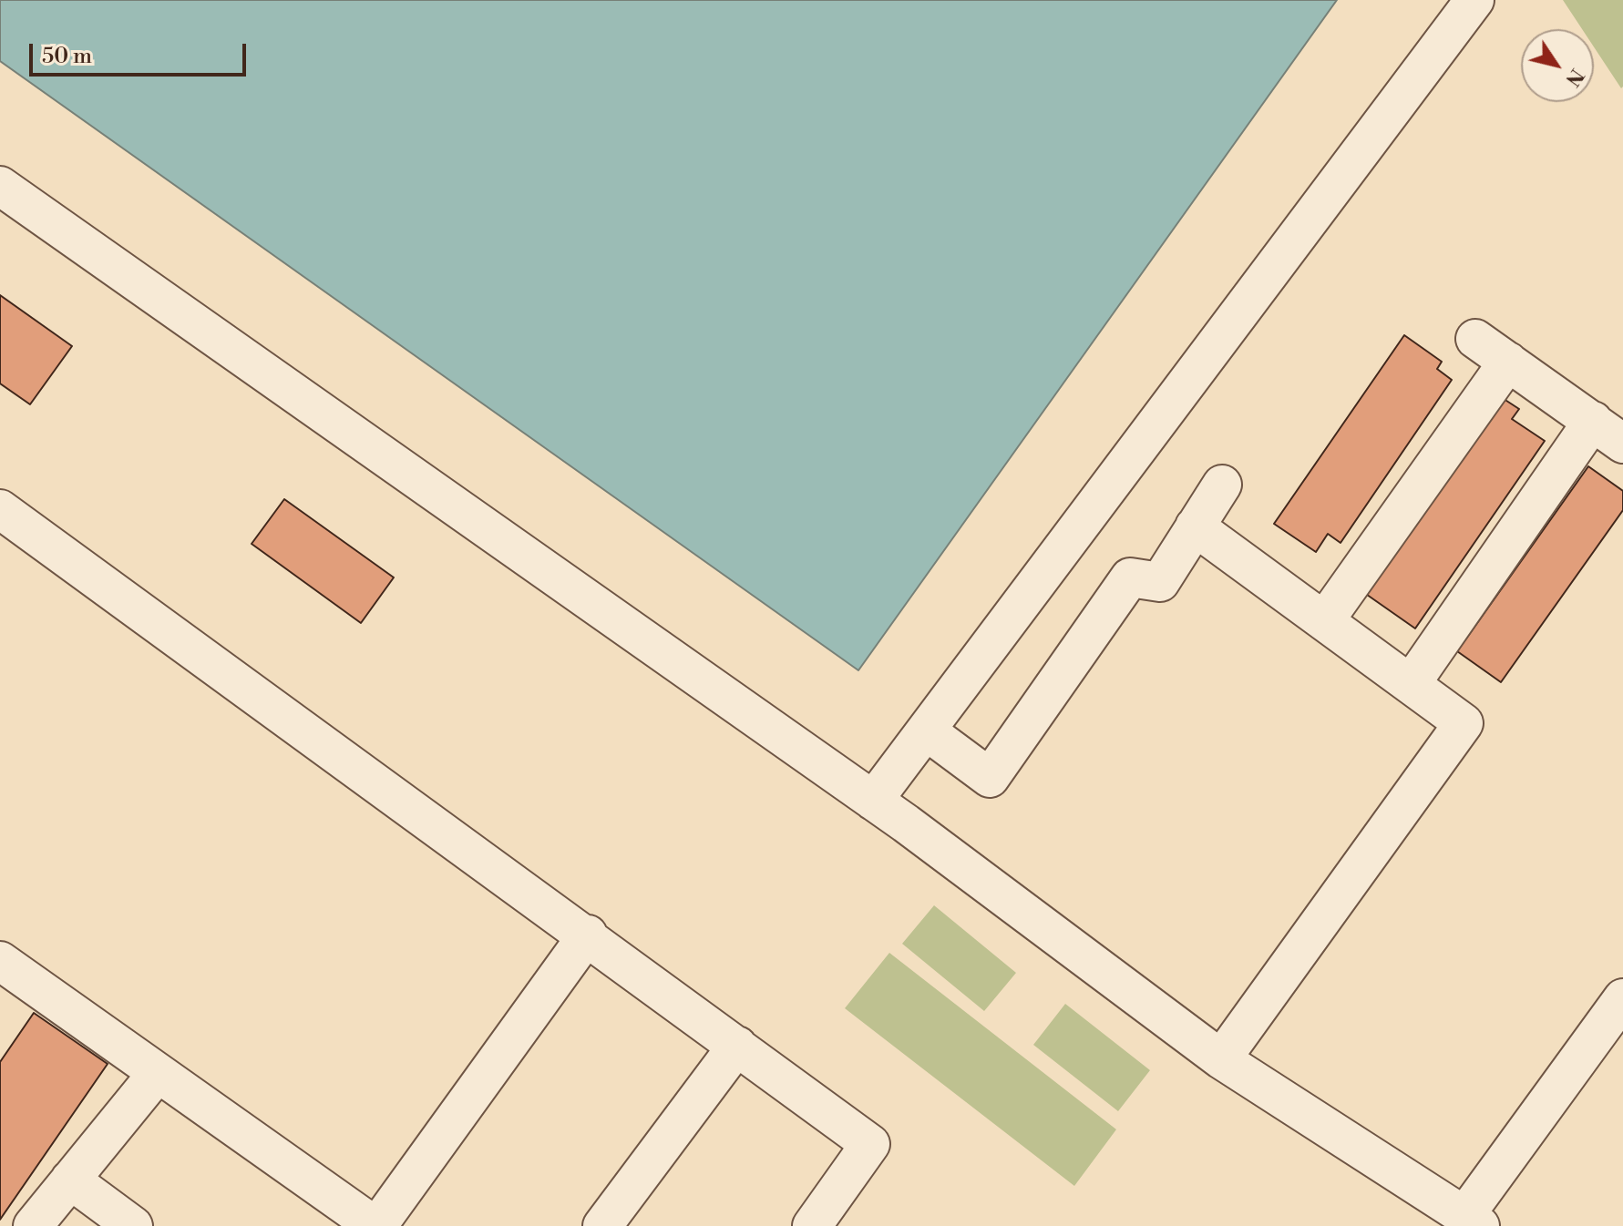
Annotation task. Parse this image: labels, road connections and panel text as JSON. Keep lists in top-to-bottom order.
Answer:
{
  "scale_bar": "50 m",
  "north": "bottom right"
}
